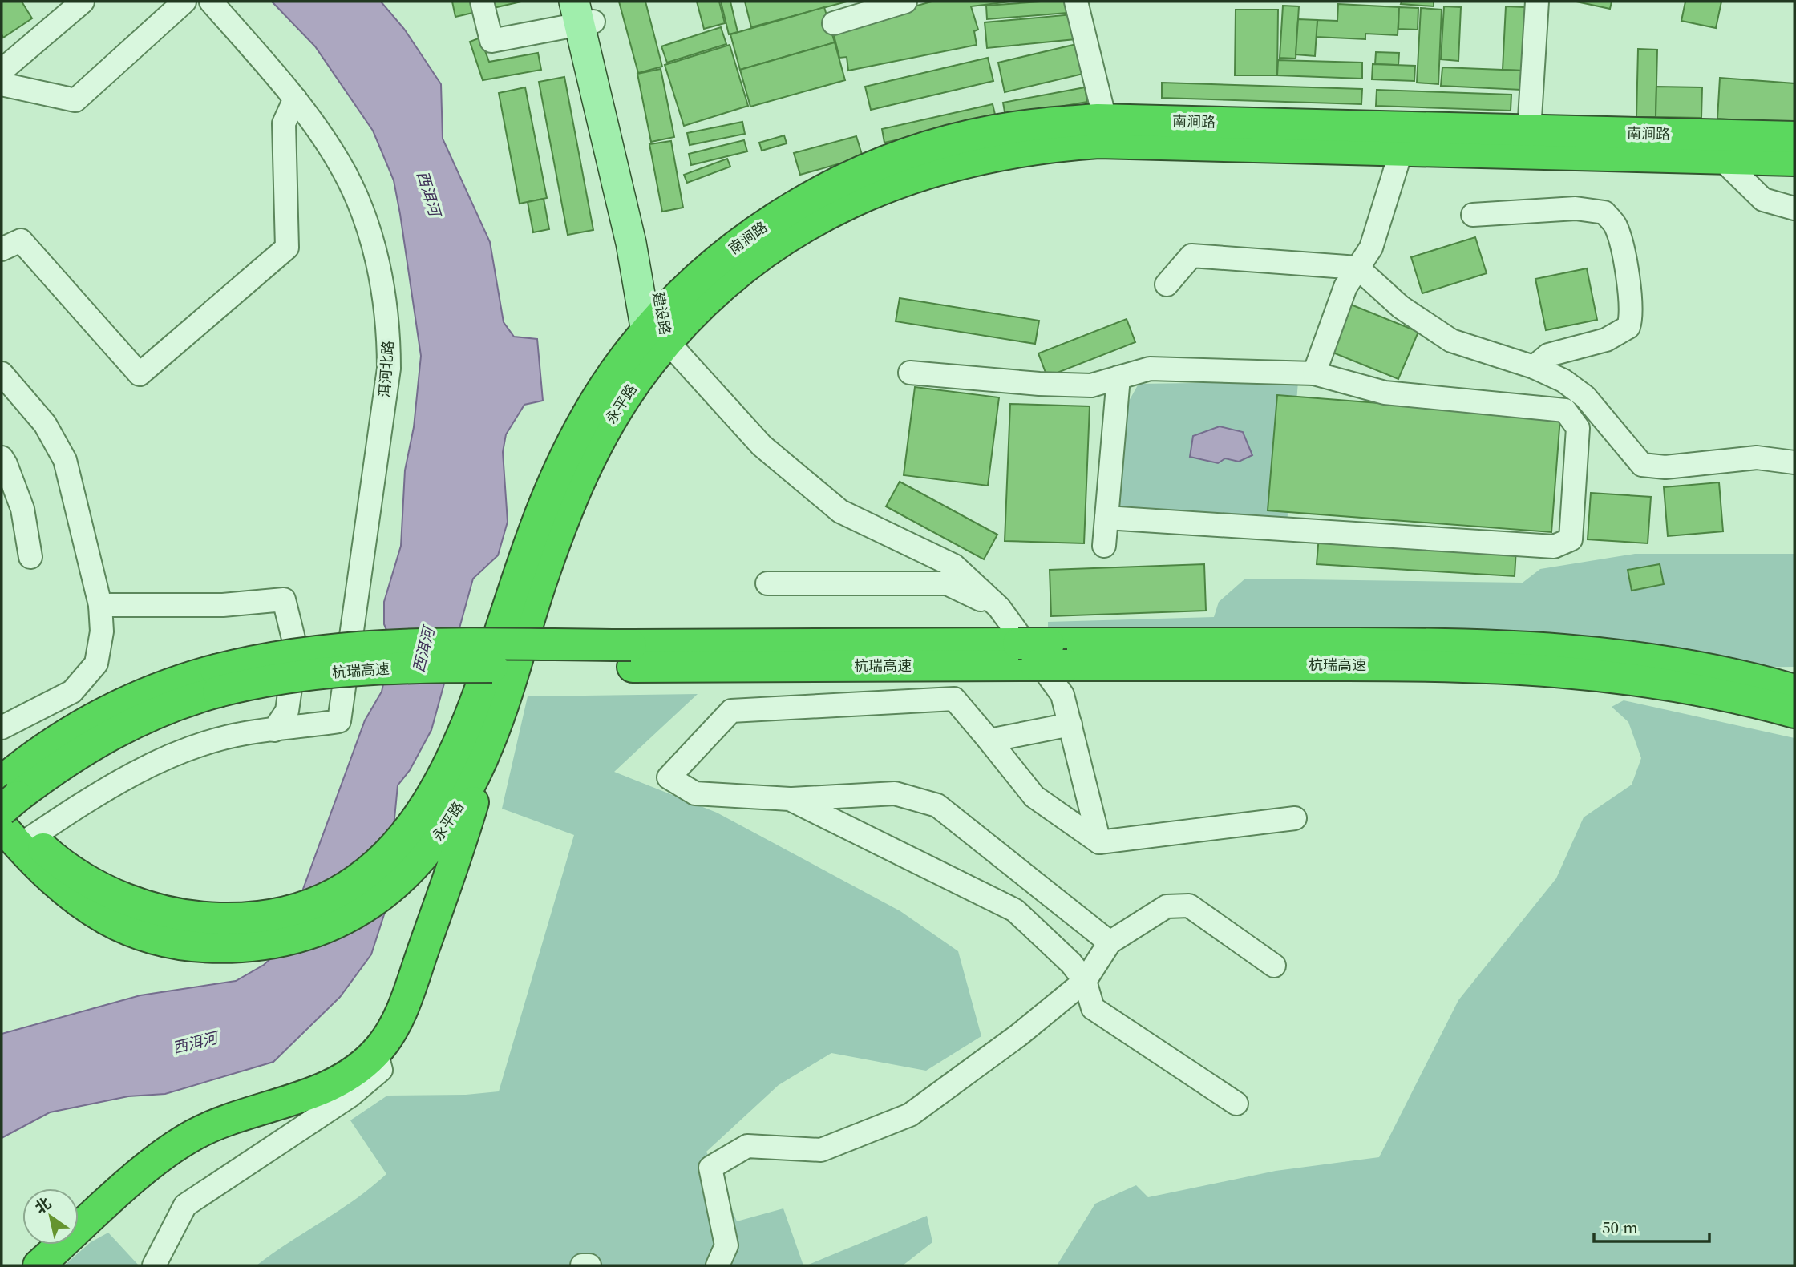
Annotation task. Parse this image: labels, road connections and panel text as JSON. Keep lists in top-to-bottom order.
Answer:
{
  "streets": {
    "highway": ["南涧路", "永平路", "杭瑞高速"],
    "main road": ["建设路"],
    "street": ["洱河北路"]
  },
  "crossings": [
    ["南涧路", "建设路"],
    ["南涧路", "永平路"],
    ["建设路", "永平路"],
    ["永平路", "杭瑞高速"]
  ],
  "water": ["西洱河"],
  "scale_bar": "50 m",
  "north": "top left"
}
